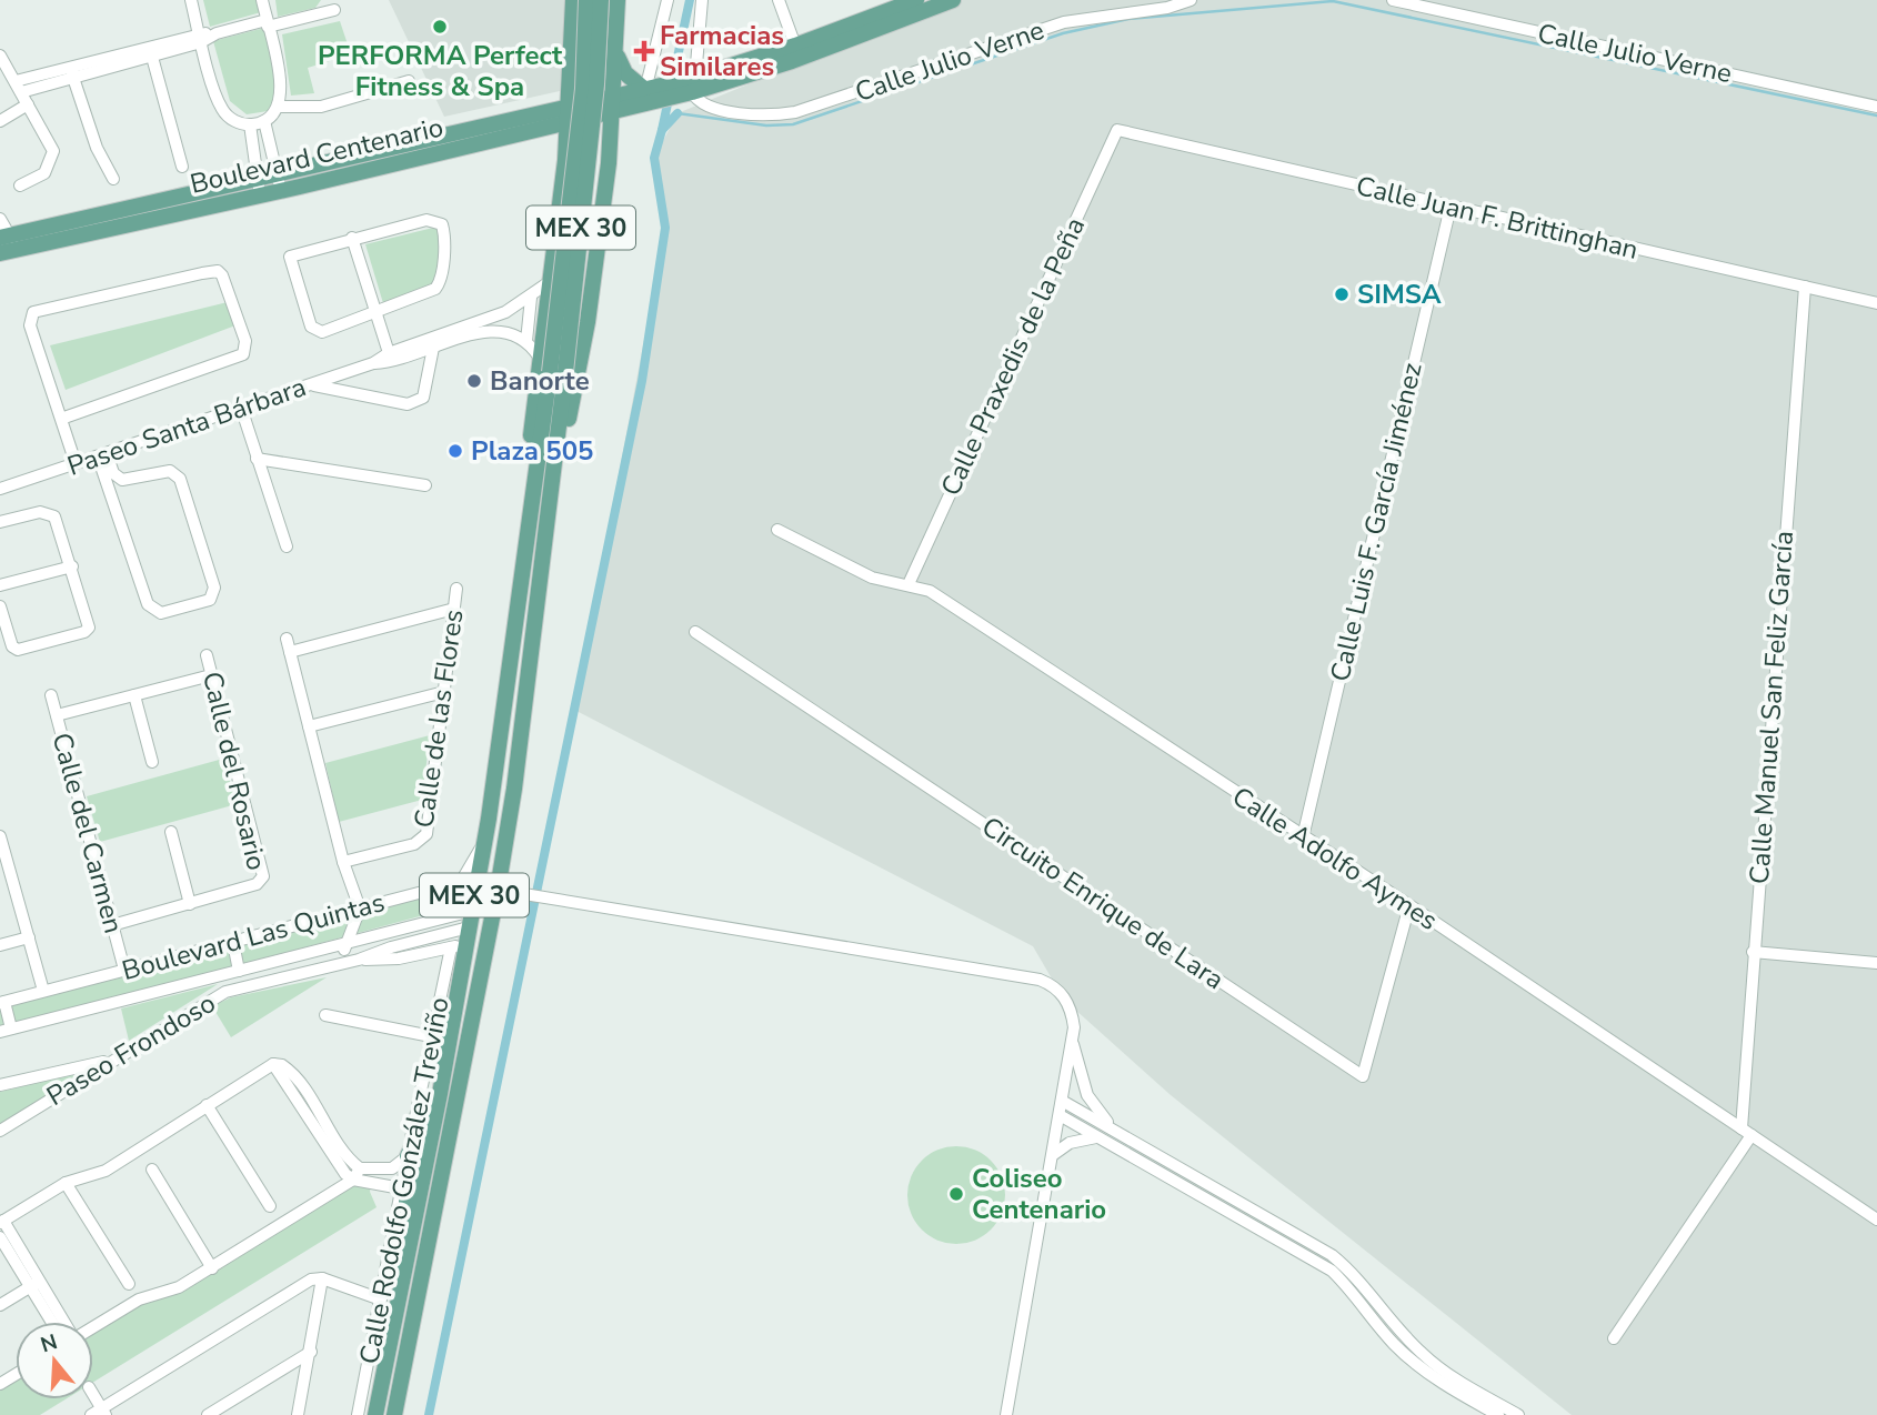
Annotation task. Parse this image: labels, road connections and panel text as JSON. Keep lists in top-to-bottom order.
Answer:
{
  "streets": {
    "main road": ["Boulevard Centenario", "MEX 30"],
    "street": [
      "Calle Julio Verne",
      "Calle Juan F. Brittinghan",
      "Calle Praxedis de la Peña",
      "Paseo Santa Bárbara",
      "Calle Luis F. García Jiménez",
      "Calle Manuel San Feliz García",
      "Calle de las Flores",
      "Calle del Rosario",
      "Calle del Carmen",
      "Calle Adolfo Aymes",
      "Circuito Enrique de Lara",
      "Boulevard Las Quintas",
      "Paseo Frondoso",
      "Calle Rodolfo González Treviño"
    ]
  },
  "crossings": [
    ["Calle Julio Verne", "Boulevard Centenario"],
    ["Calle Juan F. Brittinghan", "Calle Praxedis de la Peña"],
    ["Calle Juan F. Brittinghan", "Calle Luis F. García Jiménez"],
    ["Calle Juan F. Brittinghan", "Calle Manuel San Feliz García"],
    ["MEX 30", "Boulevard Las Quintas"],
    ["MEX 30", "Paseo Frondoso"],
    ["MEX 30", "Calle Rodolfo González Treviño"],
    ["Calle Praxedis de la Peña", "Calle Adolfo Aymes"],
    ["Calle Luis F. García Jiménez", "Calle Adolfo Aymes"],
    ["Calle Manuel San Feliz García", "Calle Adolfo Aymes"],
    ["Calle del Carmen", "Boulevard Las Quintas"],
    ["Calle Adolfo Aymes", "Circuito Enrique de Lara"],
    ["Paseo Frondoso", "Calle Rodolfo González Treviño"]
  ],
  "places": {
    "other": [
      "PERFORMA Perfect Fitness & Spa",
      "SIMSA",
      "Banorte",
      "Plaza 505",
      "Coliseo Centenario"
    ],
    "health": ["Farmacias Similares"]
  },
  "north": "top"
}
